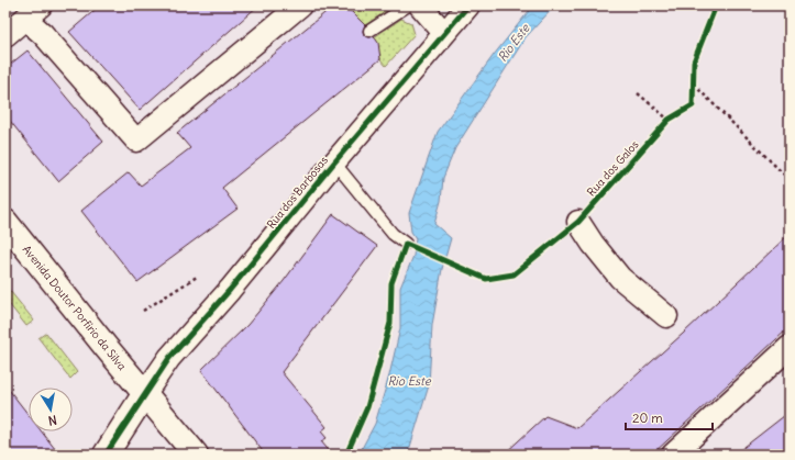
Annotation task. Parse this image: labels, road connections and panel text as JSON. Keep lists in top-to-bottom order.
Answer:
{
  "streets": {
    "main road": ["Avenida Doutor Porfírio da Silva"],
    "street": ["Rua dos Barbosas"],
    "cycle path": ["Rua dos Galos"]
  },
  "crossings": [
    ["Rua dos Barbosas", "Avenida Doutor Porfírio da Silva"]
  ],
  "water": ["Rio Este"],
  "scale_bar": "20 m",
  "north": "bottom"
}
